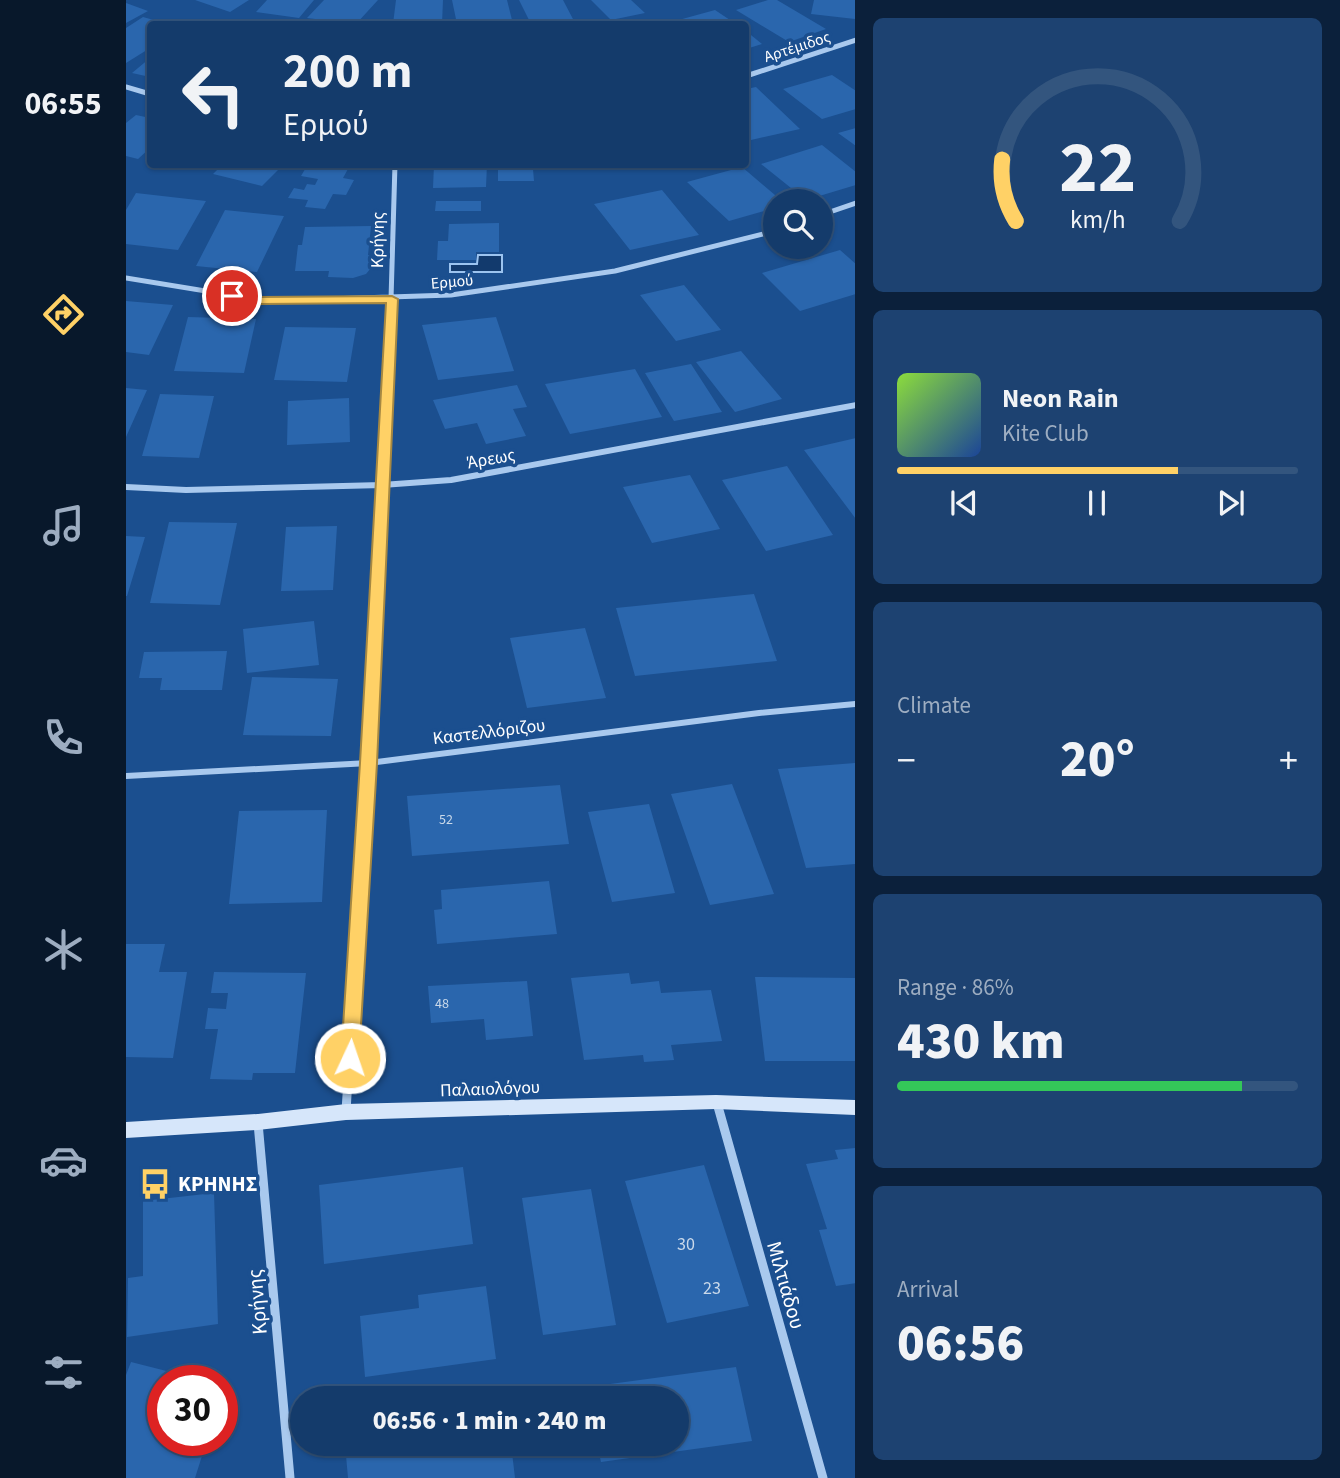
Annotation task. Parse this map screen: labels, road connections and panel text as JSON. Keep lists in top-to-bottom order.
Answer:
{
  "streets": {
    "street": [
      "Αρτέμιδος",
      "Κρήνης",
      "Ερμού",
      "Άρεως",
      "Καστελλόριζου",
      "Παλαιολόγου",
      "Μιλτιάδου"
    ]
  },
  "crossings": [
    ["Κρήνης", "Ερμού"],
    ["Κρήνης", "Άρεως"],
    ["Κρήνης", "Καστελλόριζου"],
    ["Κρήνης", "Παλαιολόγου"],
    ["Παλαιολόγου", "Μιλτιάδου"]
  ],
  "places": {
    "bus stop": ["ΚΡΗΝΗΣ"]
  },
  "house_numbers": [
    "52",
    "48",
    "30",
    "23"
  ],
  "page": {
    "tabs": "06:55",
    "turn": ["200 m", "Ερμού"],
    "song": ["Neon Rain", "Kite Club"],
    "tile": [
      "Climate",
      ["Range · 86%", "430 km"],
      ["Arrival", "06:56"]
    ],
    "heat": ["−", "20°", "+"],
    "limit": "30",
    "trip": "06:56 · 1 min · 240 m",
    "gauge": ["22", "km/h"]
  }
}
